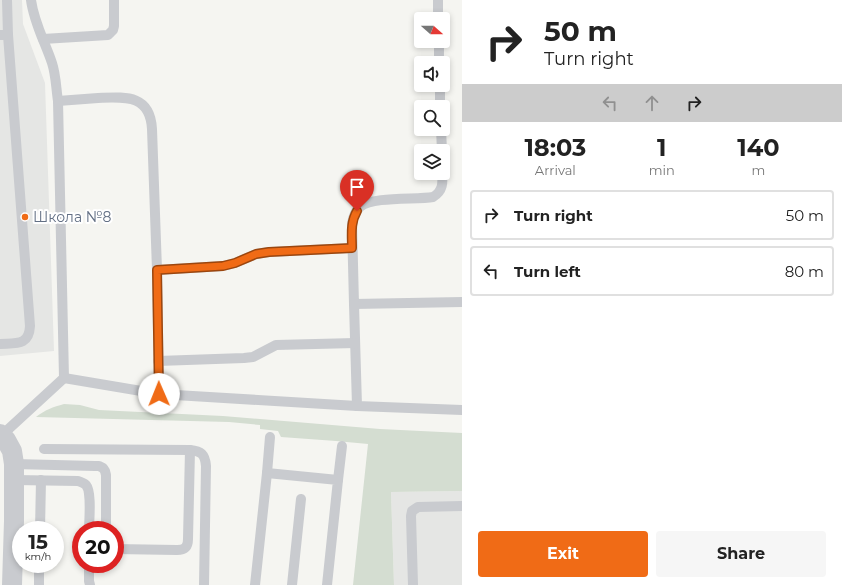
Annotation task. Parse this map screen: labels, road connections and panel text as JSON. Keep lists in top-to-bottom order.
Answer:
{
  "places": ["Школа №8"],
  "north": "right",
  "page": {
    "turn": ["50 m", "Turn right"],
    "eta": [
      "18:03",
      "Arrival",
      "1",
      "min",
      "140",
      "m"
    ],
    "list": [
      {
        "name": "Turn right",
        "value": "50 m"
      },
      {
        "name": "Turn left",
        "value": "80 m"
      }
    ],
    "speed": "15 km/h",
    "limit": "20",
    "buttons": ["Exit", "Share"]
  }
}
